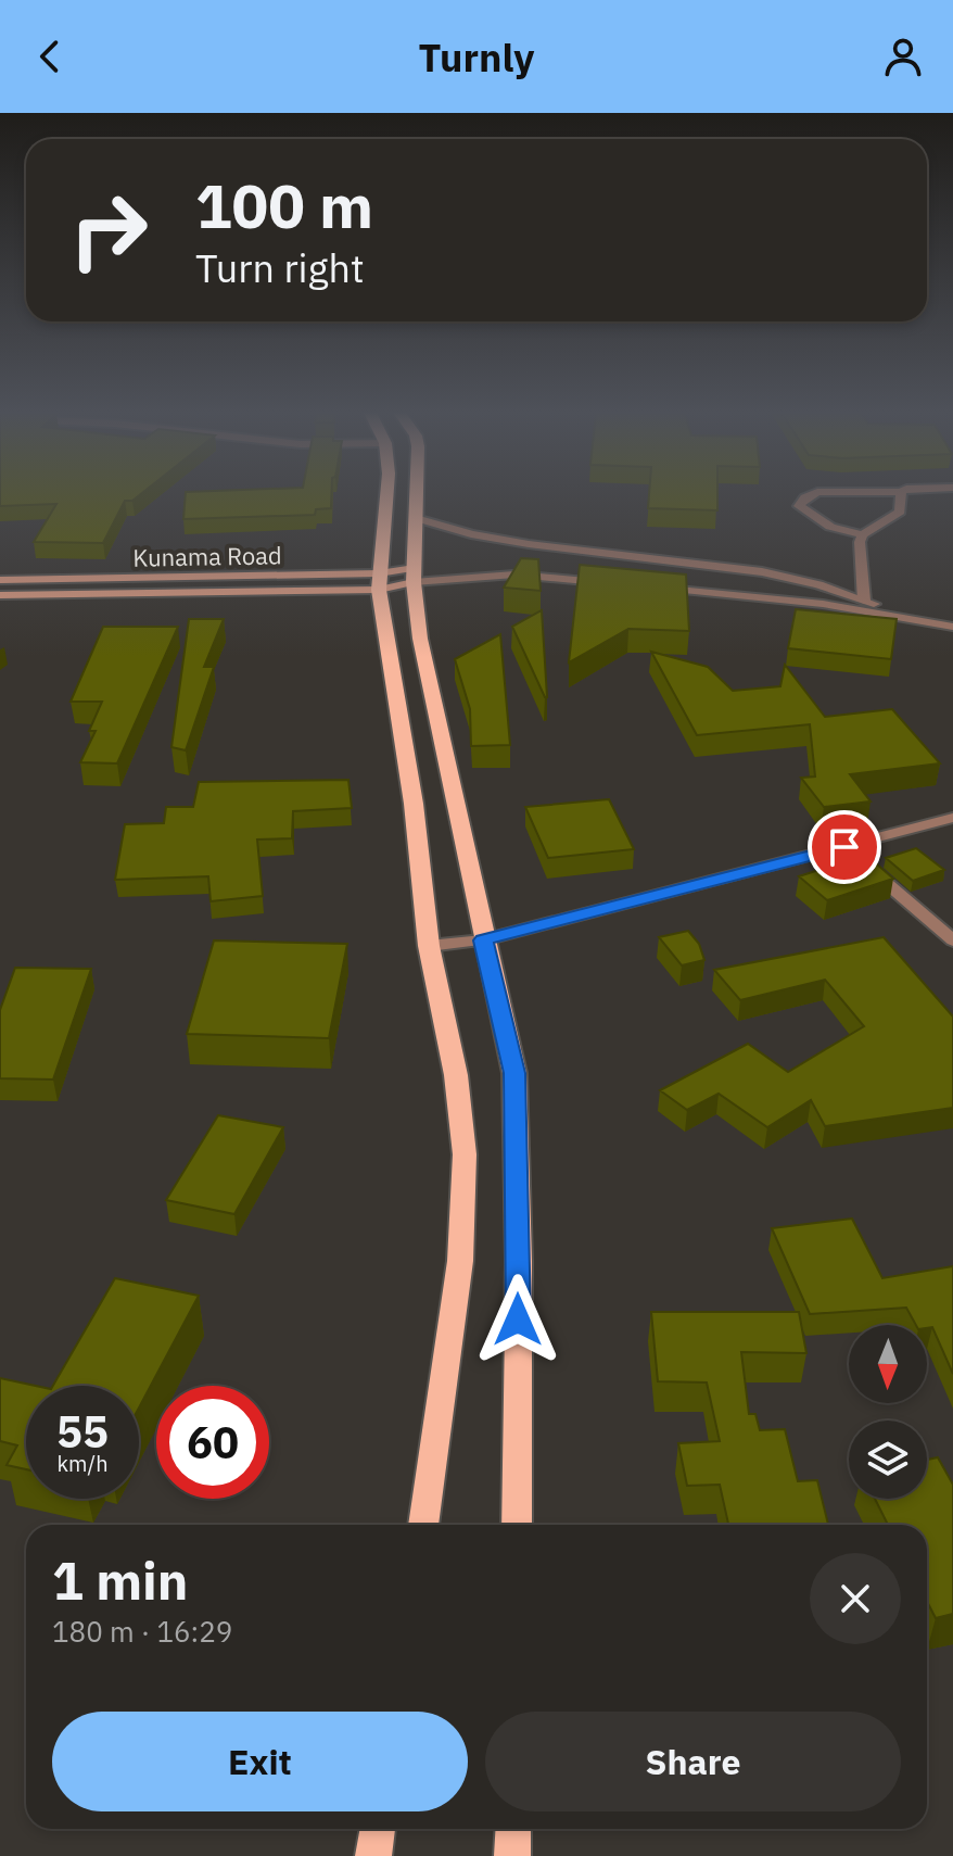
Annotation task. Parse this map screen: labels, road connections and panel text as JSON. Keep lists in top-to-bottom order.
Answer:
{
  "streets": {
    "main road": ["Kunama Road"]
  },
  "north": "bottom",
  "page": {
    "header": "Turnly",
    "turn": ["100 m", "Turn right"],
    "speed": "55 km/h",
    "limit": "60",
    "heading": ["1 min", "180 m · 16:29"],
    "buttons": ["Exit", "Share"]
  }
}
